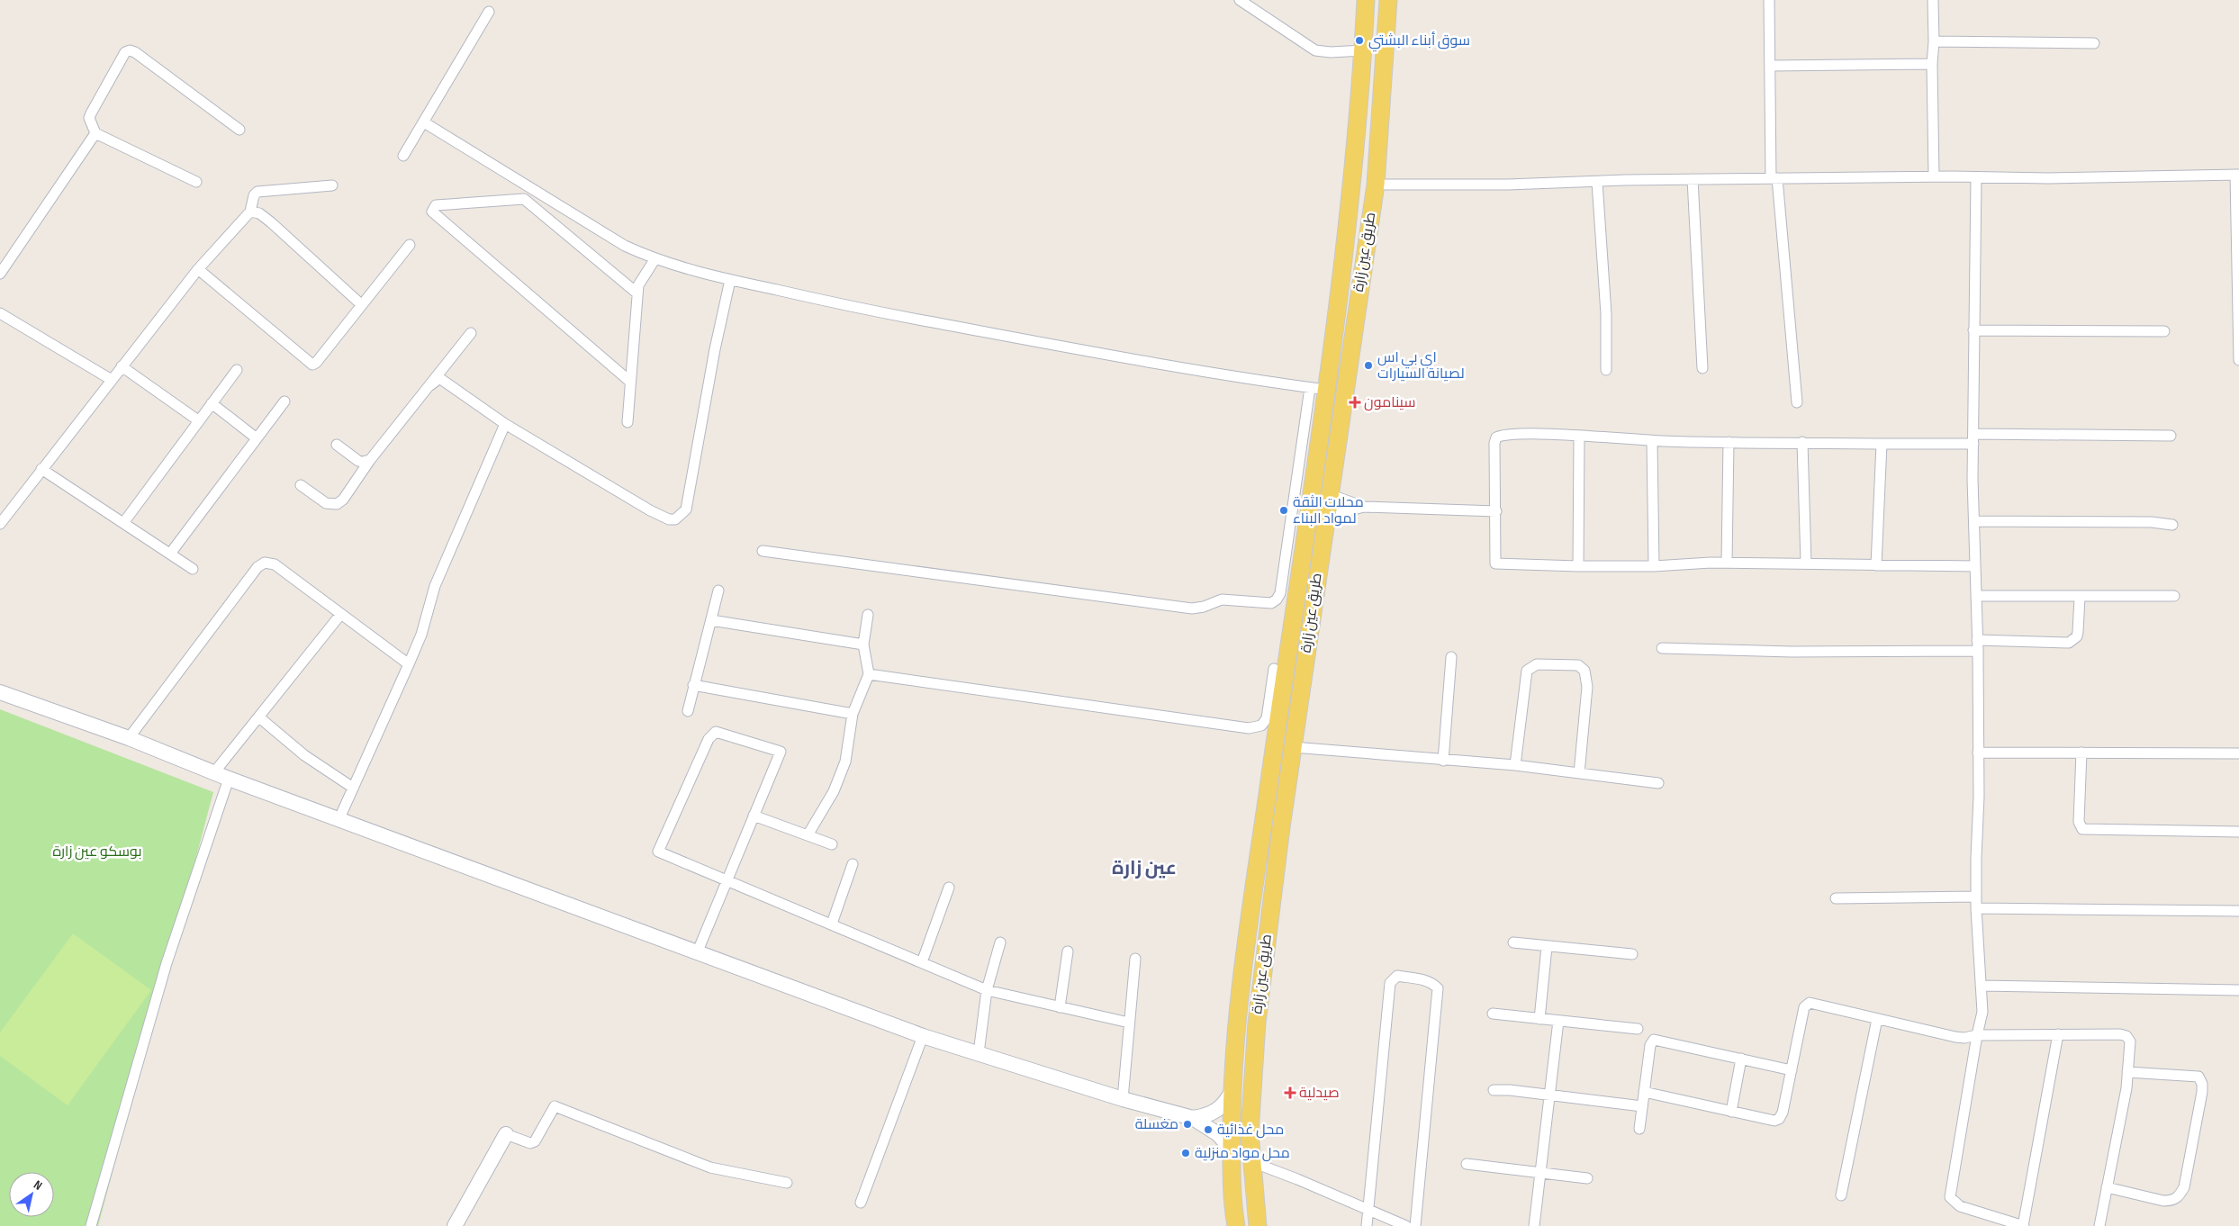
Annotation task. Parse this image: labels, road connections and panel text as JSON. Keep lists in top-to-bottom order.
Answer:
{
  "streets": {
    "main road": ["طريق عين زارة"]
  },
  "districts": ["عين زارة"],
  "parks": ["بوسكو عين زارة"],
  "places": {
    "other": [
      "سوق أبناء البشتي",
      "اي بي اس لصيانة السيارات",
      "محلات الثقة لمواد البناء",
      "مغسلة",
      "محل غذائية",
      "محل مواد منزلية"
    ],
    "health": ["سينامون", "صيدلية"]
  },
  "north": "top right"
}
